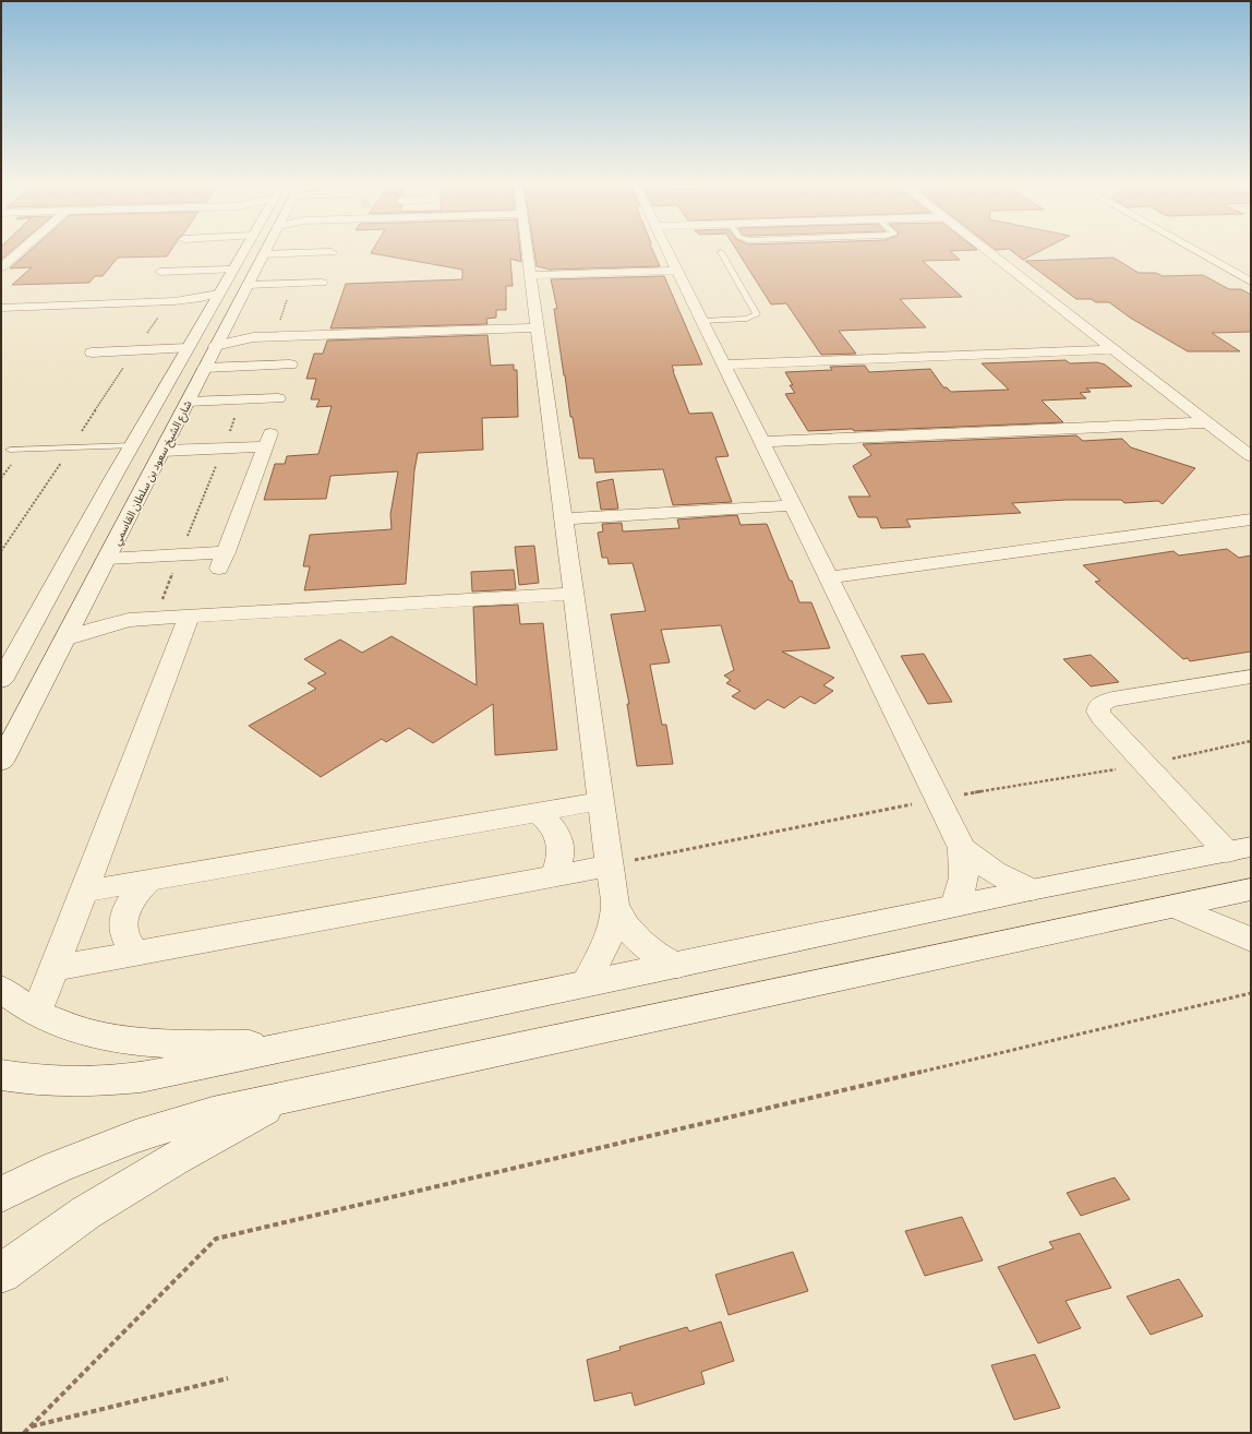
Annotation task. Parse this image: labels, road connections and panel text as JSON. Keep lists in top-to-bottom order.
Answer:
{
  "streets": {
    "street": ["شارع الشيخ سعود بن سلطان القاسمي"]
  }
}
